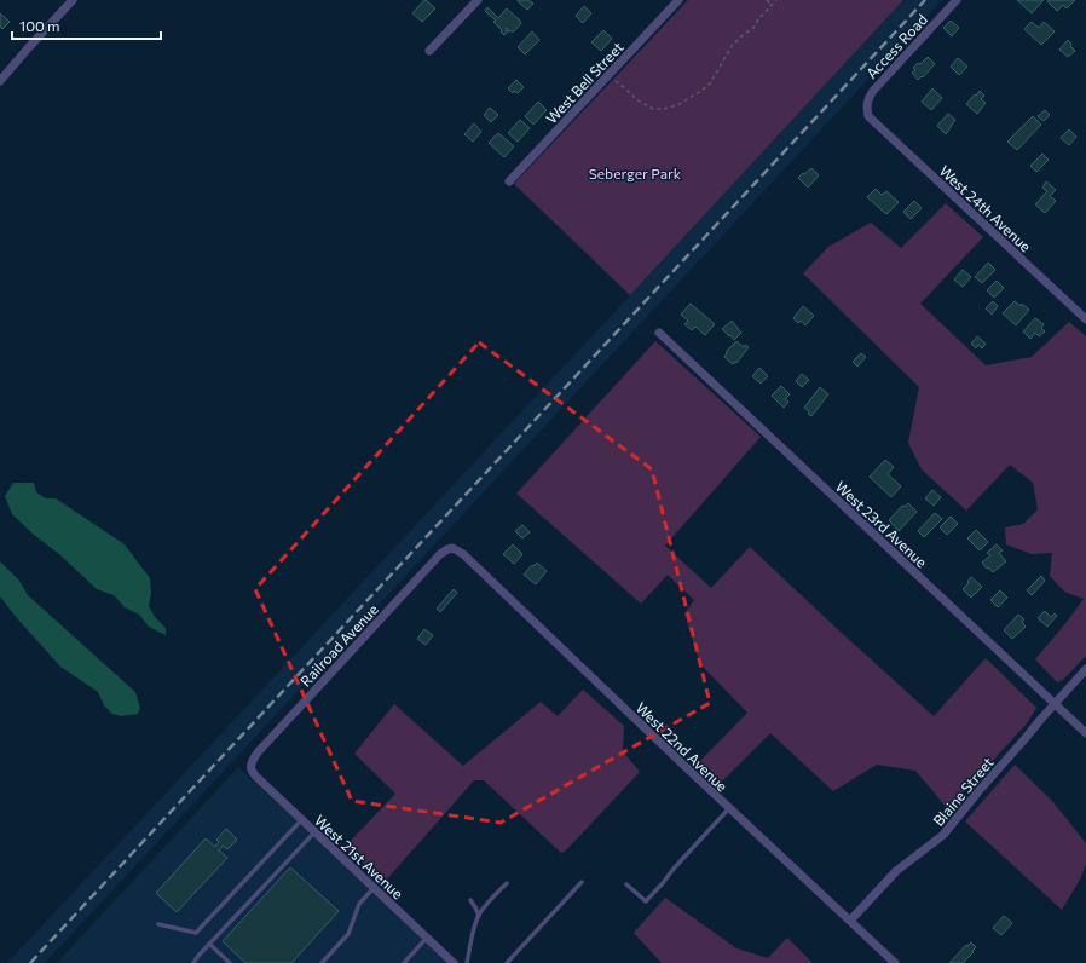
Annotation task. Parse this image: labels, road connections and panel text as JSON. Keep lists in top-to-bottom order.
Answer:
{
  "streets": {
    "street": [
      "Access Road",
      "West Bell Street",
      "West 24th Avenue",
      "West 23rd Avenue",
      "Railroad Avenue",
      "West 22nd Avenue",
      "Blaine Street",
      "West 21st Avenue"
    ]
  },
  "crossings": [
    ["Access Road", "West 24th Avenue"],
    ["West 23rd Avenue", "Blaine Street"],
    ["Railroad Avenue", "West 22nd Avenue"],
    ["Railroad Avenue", "West 21st Avenue"],
    ["West 22nd Avenue", "Blaine Street"]
  ],
  "parks": ["Seberger Park"],
  "scale_bar": "100 m"
}
